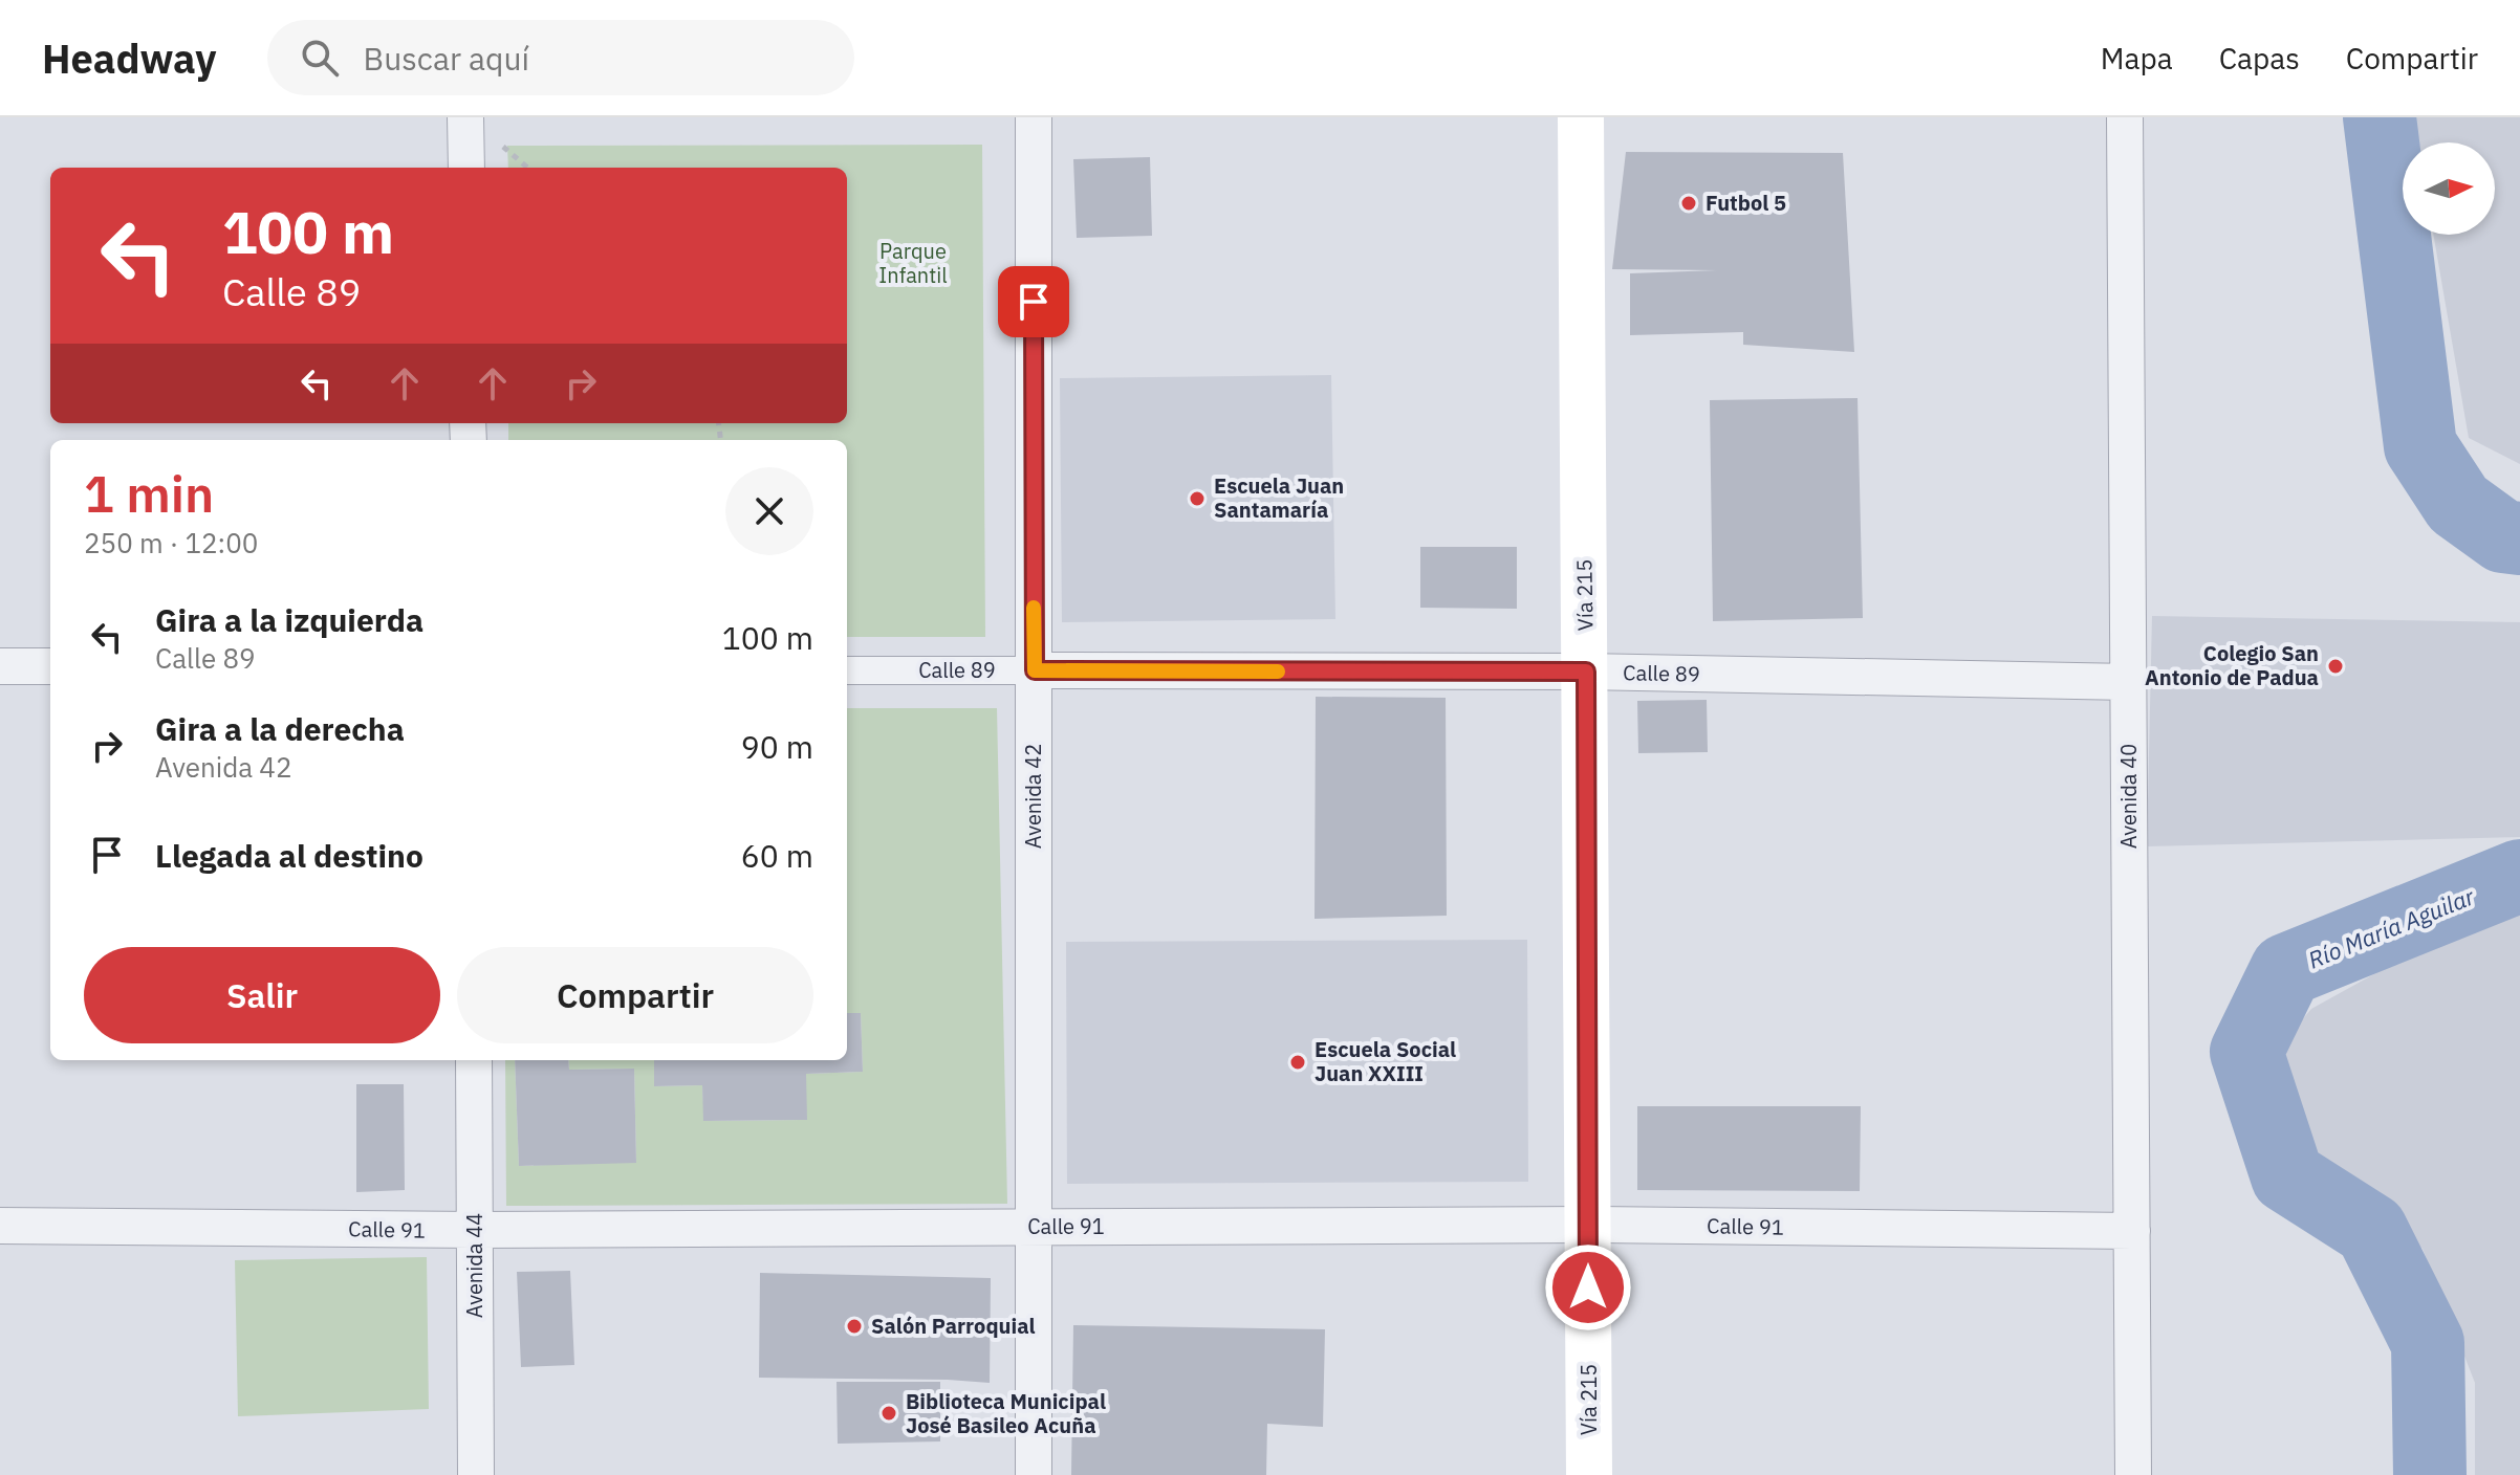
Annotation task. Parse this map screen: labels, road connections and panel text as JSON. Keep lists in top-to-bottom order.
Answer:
{
  "streets": {
    "main road": ["Vía 215"],
    "street": [
      "Calle 89",
      "Avenida 42",
      "Avenida 40",
      "Calle 91",
      "Avenida 44"
    ]
  },
  "crossings": [
    ["Vía 215", "Calle 89"],
    ["Vía 215", "Calle 91"],
    ["Calle 89", "Avenida 42"],
    ["Calle 89", "Avenida 40"],
    ["Avenida 42", "Calle 91"],
    ["Avenida 40", "Calle 91"],
    ["Calle 91", "Avenida 44"]
  ],
  "water": ["Río María Aguilar"],
  "parks": ["Parque Infantil"],
  "places": [
    "Futbol 5",
    "Escuela Juan Santamaría",
    "Colegio San Antonio de Padua",
    "Escuela Social Juan XXIII",
    "Salón Parroquial",
    "Biblioteca Municipal José Basileo Acuña"
  ],
  "north": "right",
  "page": {
    "header": "Headway",
    "search": "Buscar aquí",
    "nav": ["Mapa", "Capas", "Compartir"],
    "turn": ["100 m", "Calle 89"],
    "heading": ["1 min", "250 m · 12:00"],
    "list": [
      {
        "name": "Gira a la izquierda",
        "note": "Calle 89",
        "value": "100 m"
      },
      {
        "name": "Gira a la derecha",
        "note": "Avenida 42",
        "value": "90 m"
      },
      {
        "name": "Llegada al destino",
        "value": "60 m"
      }
    ],
    "buttons": ["Salir", "Compartir"]
  }
}
